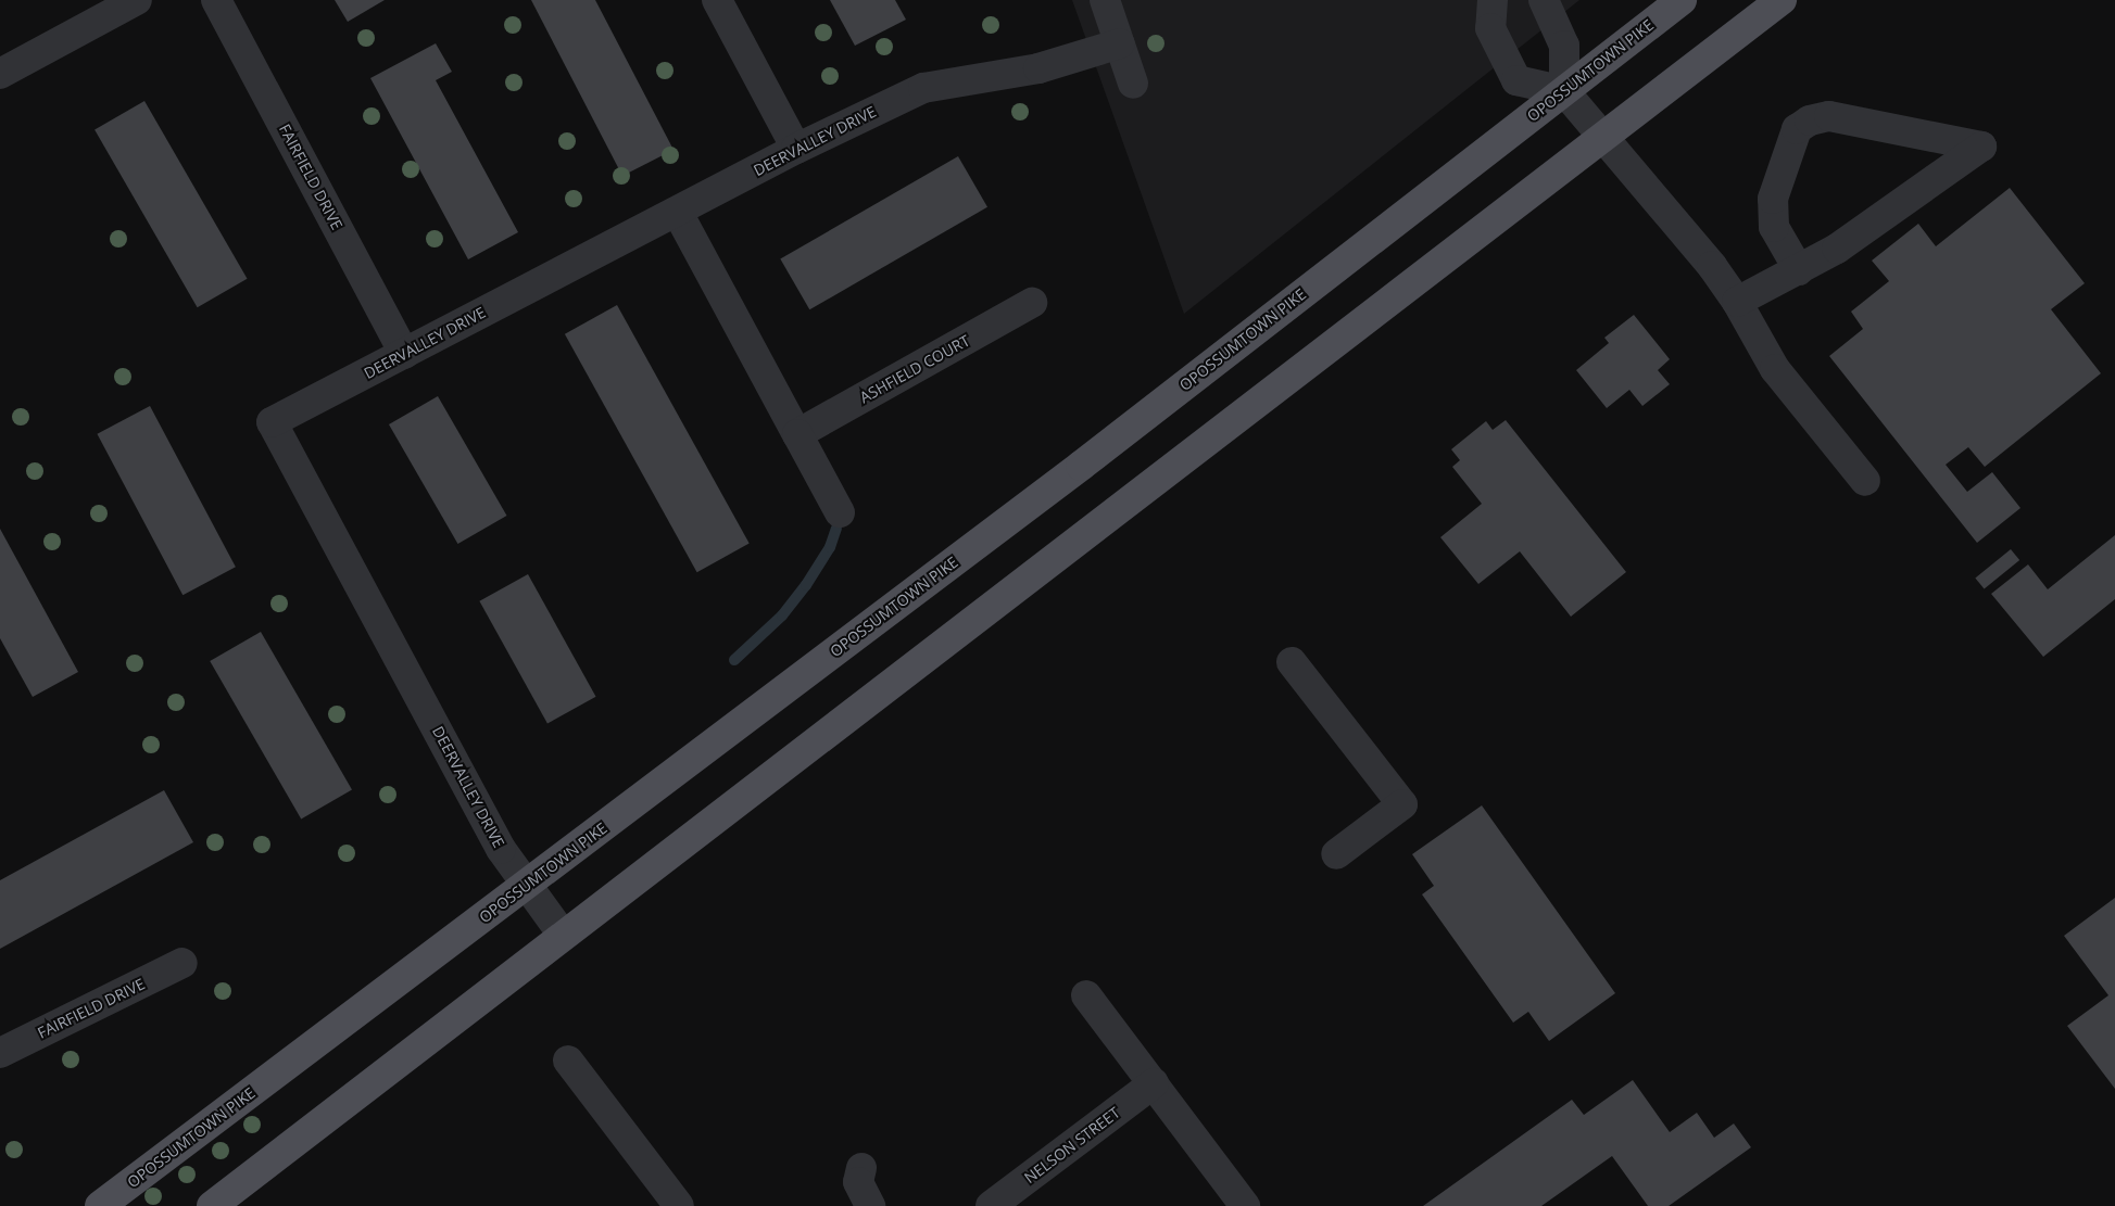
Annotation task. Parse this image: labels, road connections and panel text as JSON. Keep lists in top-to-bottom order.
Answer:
{
  "streets": {
    "main road": ["OPOSSUMTOWN PIKE"],
    "street": [
      "DEERVALLEY DRIVE",
      "FAIRFIELD DRIVE",
      "ASHFIELD COURT",
      "NELSON STREET"
    ]
  },
  "crossings": [
    ["OPOSSUMTOWN PIKE", "DEERVALLEY DRIVE"],
    ["DEERVALLEY DRIVE", "FAIRFIELD DRIVE"]
  ]
}
